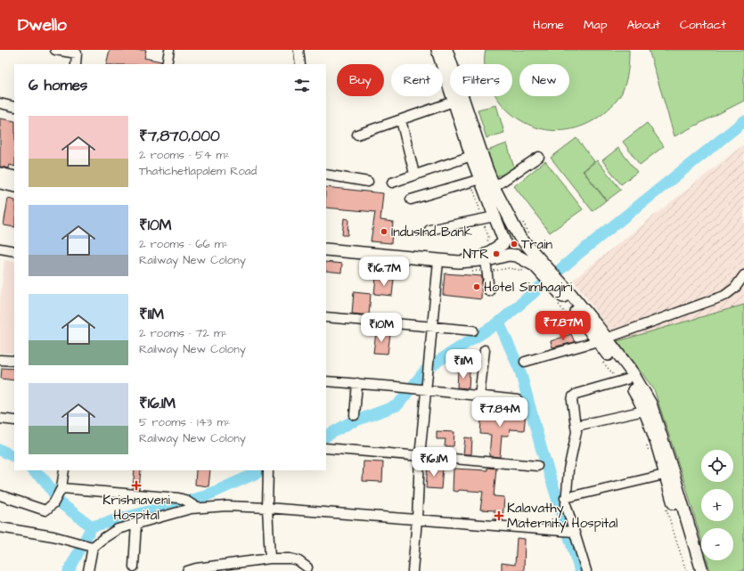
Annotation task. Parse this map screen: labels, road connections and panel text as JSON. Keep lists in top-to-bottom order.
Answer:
{
  "places": {
    "other": [
      "IndusInd Bank",
      "Train",
      "NTR",
      "Hotel Simhagiri"
    ],
    "health": ["Krishnaveni Hospital", "Kalavathy Maternity Hospital"]
  },
  "page": {
    "header": "Dwello",
    "nav": [
      "Home",
      "Map",
      "About",
      "Contact"
    ],
    "chip": [
      "Buy",
      "Rent",
      "Filters",
      "New"
    ],
    "heading": "6 homes",
    "list": [
      {
        "name": "₹7,870,000",
        "note": "2 rooms · 54 m² · Thatichetlapalem Road"
      },
      {
        "name": "₹10M",
        "note": "2 rooms · 66 m² · Railway New Colony"
      },
      {
        "name": "₹11M",
        "note": "2 rooms · 72 m² · Railway New Colony"
      },
      {
        "name": "₹16.1M",
        "note": "5 rooms · 143 m² · Railway New Colony"
      }
    ],
    "price": [
      "₹16.7M",
      "₹7.87M",
      "₹10M",
      "₹11M",
      "₹7.84M",
      "₹16.1M"
    ],
    "map_buttons": ["+", "−"]
  }
}
